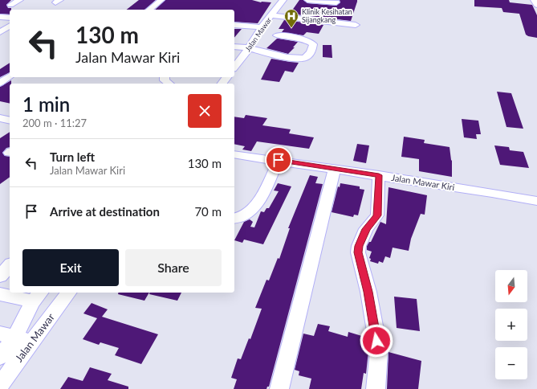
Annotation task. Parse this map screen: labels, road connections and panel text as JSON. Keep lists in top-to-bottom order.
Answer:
{
  "streets": {
    "street": ["Jalan Mawar", "Jalan Mawar Kiri"]
  },
  "places": {
    "hospital": ["Klinik Kesihatan Sijangkang"]
  },
  "north": "bottom",
  "page": {
    "turn": ["130 m", "Jalan Mawar Kiri"],
    "heading": ["1 min", "200 m · 11:27"],
    "list": [
      {
        "name": "Turn left",
        "note": "Jalan Mawar Kiri",
        "value": "130 m"
      },
      {
        "name": "Arrive at destination",
        "value": "70 m"
      }
    ],
    "buttons": ["Exit", "Share"],
    "map_buttons": ["+", "−"]
  }
}
